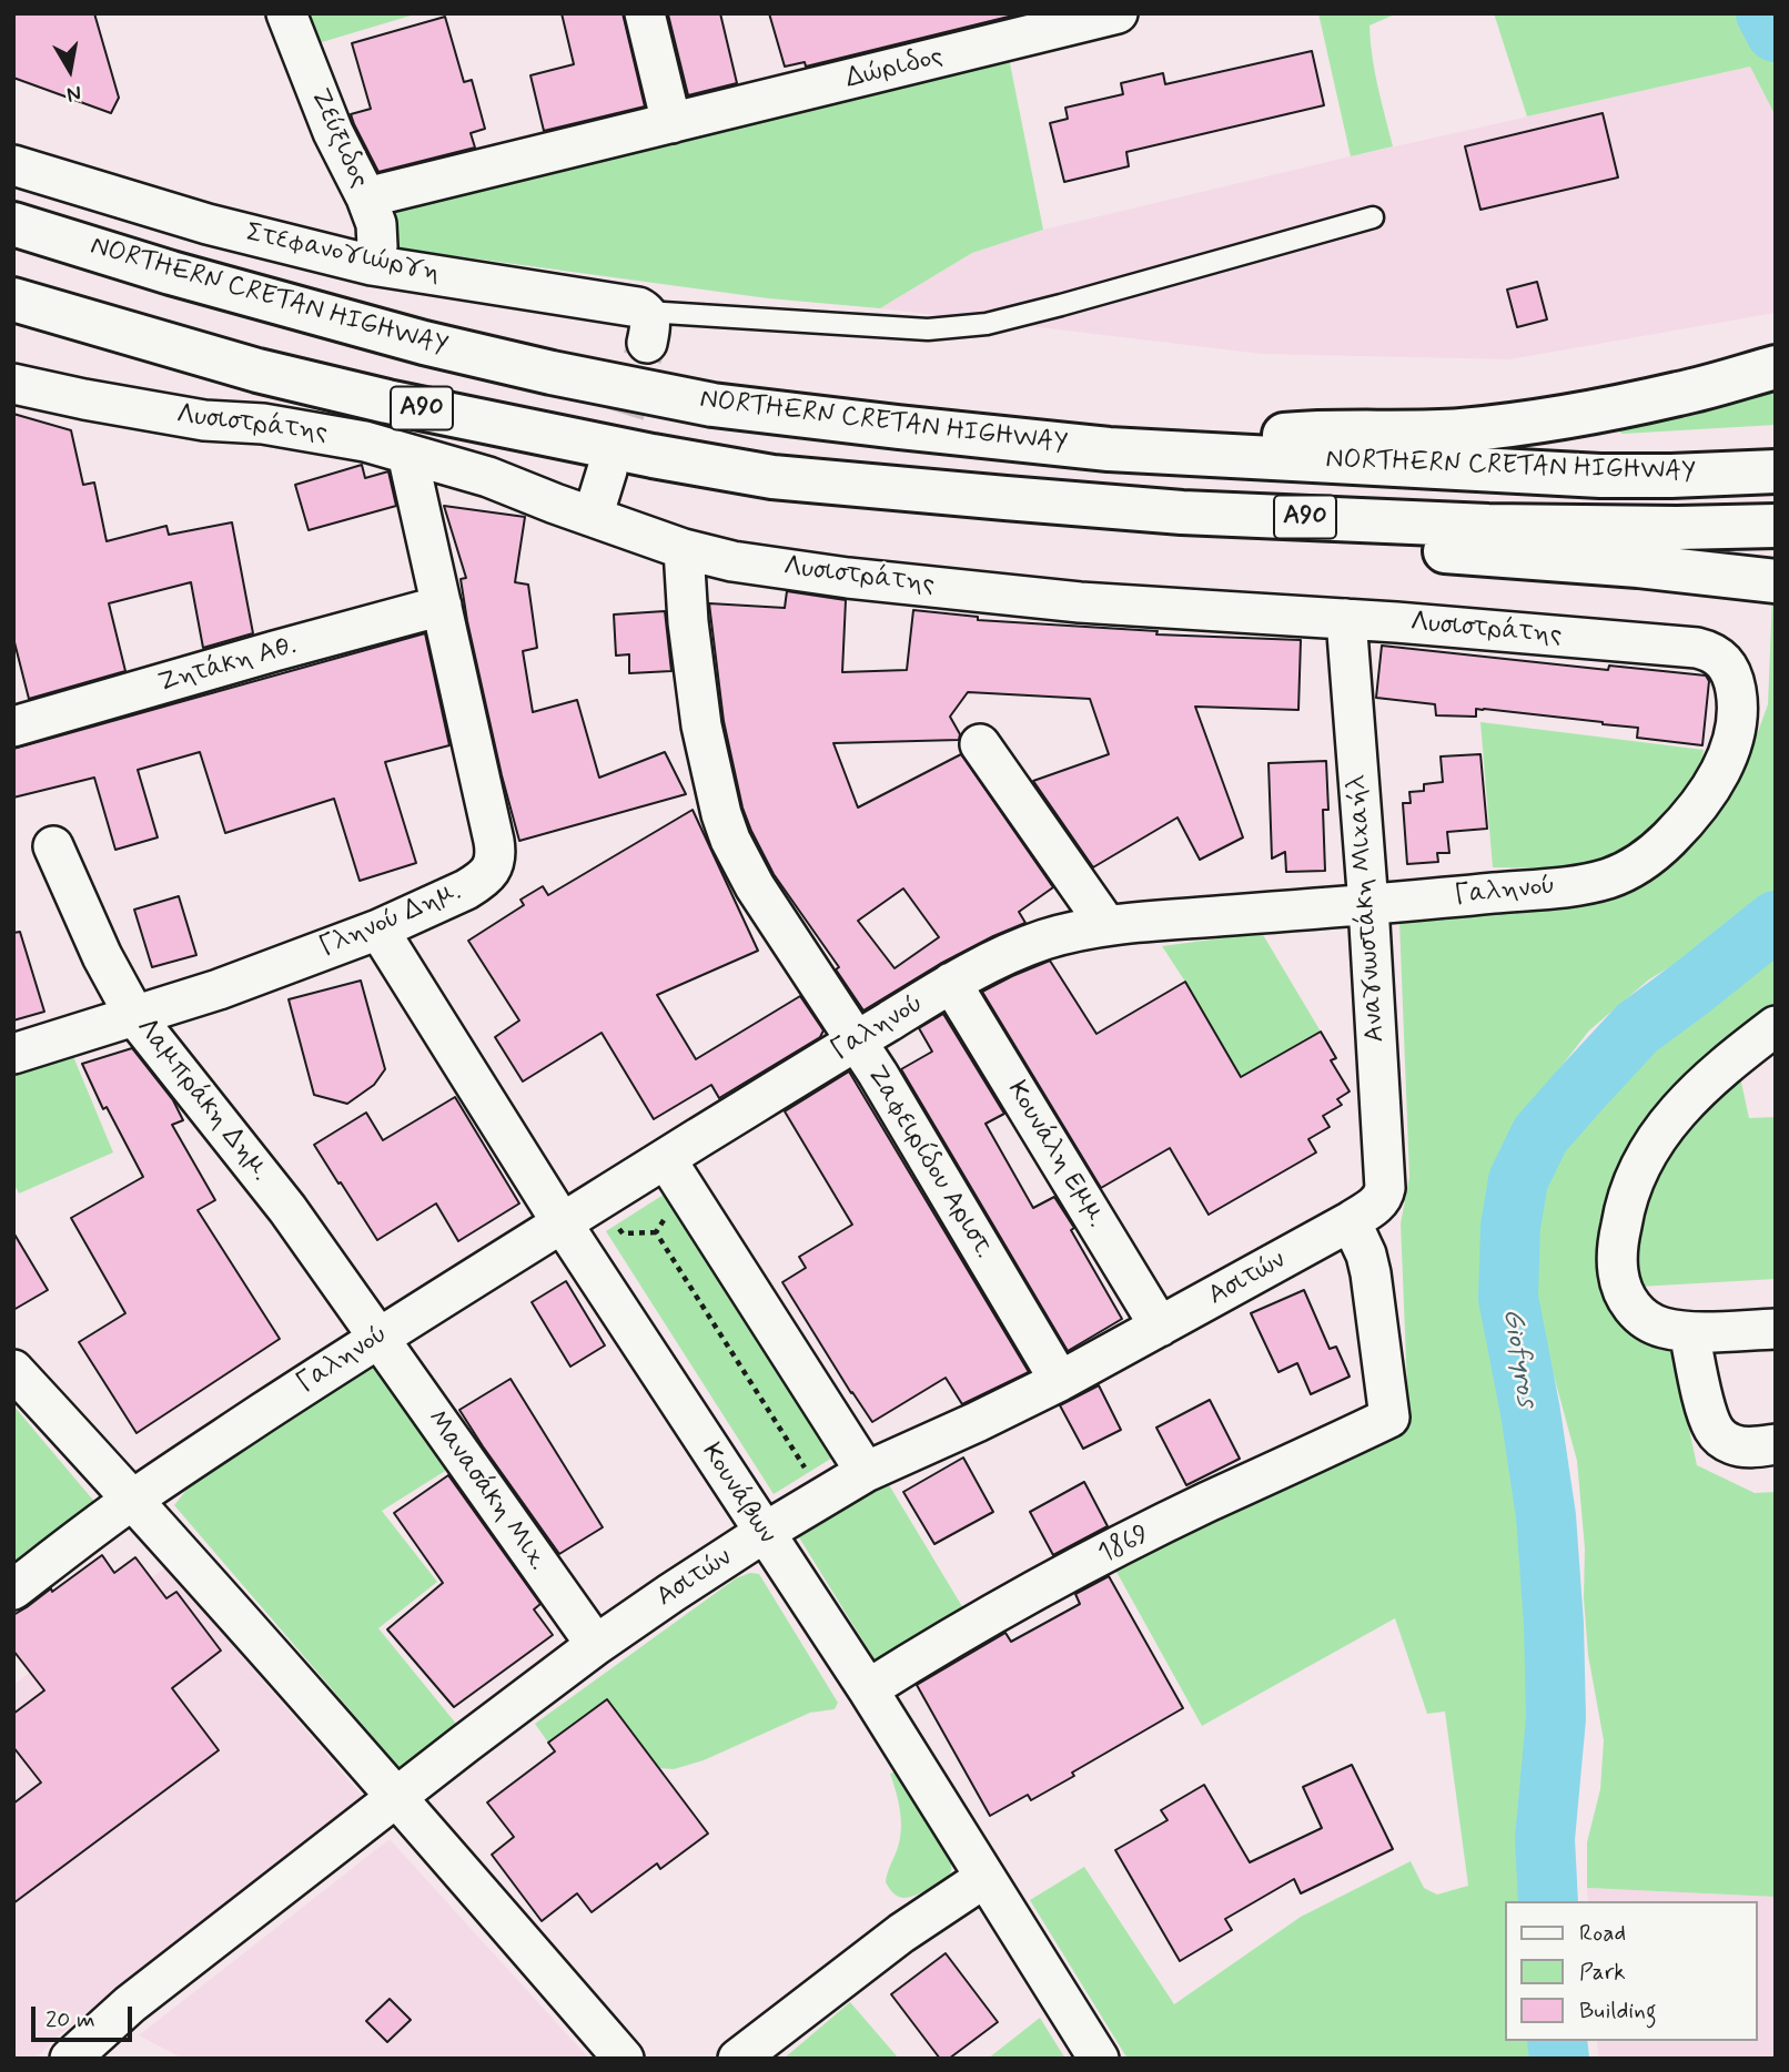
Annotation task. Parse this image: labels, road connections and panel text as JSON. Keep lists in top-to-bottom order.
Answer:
{
  "streets": {
    "highway": ["NORTHERN CRETAN HIGHWAY", "Α90"],
    "street": [
      "Δώριδος",
      "Ζεύξιδος",
      "Στεφανογιώργη",
      "Λυσιστράτης",
      "Ζητάκη Αθ.",
      "Γαληνού",
      "Αναγνωστάκη Μιχαήλ",
      "Γληνού Δημ.",
      "Λαμπράκη Δημ.",
      "Κουνάλη Εμμ.",
      "Ζαφειρίδου Αριστ.",
      "Ασιτών",
      "Μανασάκη Μιχ.",
      "Κουνάβων",
      "1869"
    ]
  },
  "crossings": [
    ["Δώριδος", "Ζεύξιδος"],
    ["Ζεύξιδος", "Στεφανογιώργη"],
    ["Λυσιστράτης", "Γαληνού"],
    ["Λυσιστράτης", "Αναγνωστάκη Μιχαήλ"],
    ["Λυσιστράτης", "Γληνού Δημ."],
    ["Λυσιστράτης", "Ζαφειρίδου Αριστ."],
    ["Ζητάκη Αθ.", "Γληνού Δημ."],
    ["Γαληνού", "Αναγνωστάκη Μιχαήλ"],
    ["Γαληνού", "Λαμπράκη Δημ."],
    ["Γαληνού", "Κουνάλη Εμμ."],
    ["Γαληνού", "Ζαφειρίδου Αριστ."],
    ["Γαληνού", "Μανασάκη Μιχ."],
    ["Γαληνού", "Κουνάβων"],
    ["Αναγνωστάκη Μιχαήλ", "Ασιτών"],
    ["Γληνού Δημ.", "Λαμπράκη Δημ."],
    ["Γληνού Δημ.", "Κουνάβων"],
    ["Λαμπράκη Δημ.", "Μανασάκη Μιχ."],
    ["Κουνάλη Εμμ.", "Ασιτών"],
    ["Ζαφειρίδου Αριστ.", "Ασιτών"],
    ["Ασιτών", "Μανασάκη Μιχ."],
    ["Ασιτών", "Κουνάβων"],
    ["Ασιτών", "1869"],
    ["Κουνάβων", "1869"]
  ],
  "water": ["Giofyros"],
  "legend": ["Road", "Park", "Building"],
  "scale_bar": "20 m",
  "north": "bottom"
}
